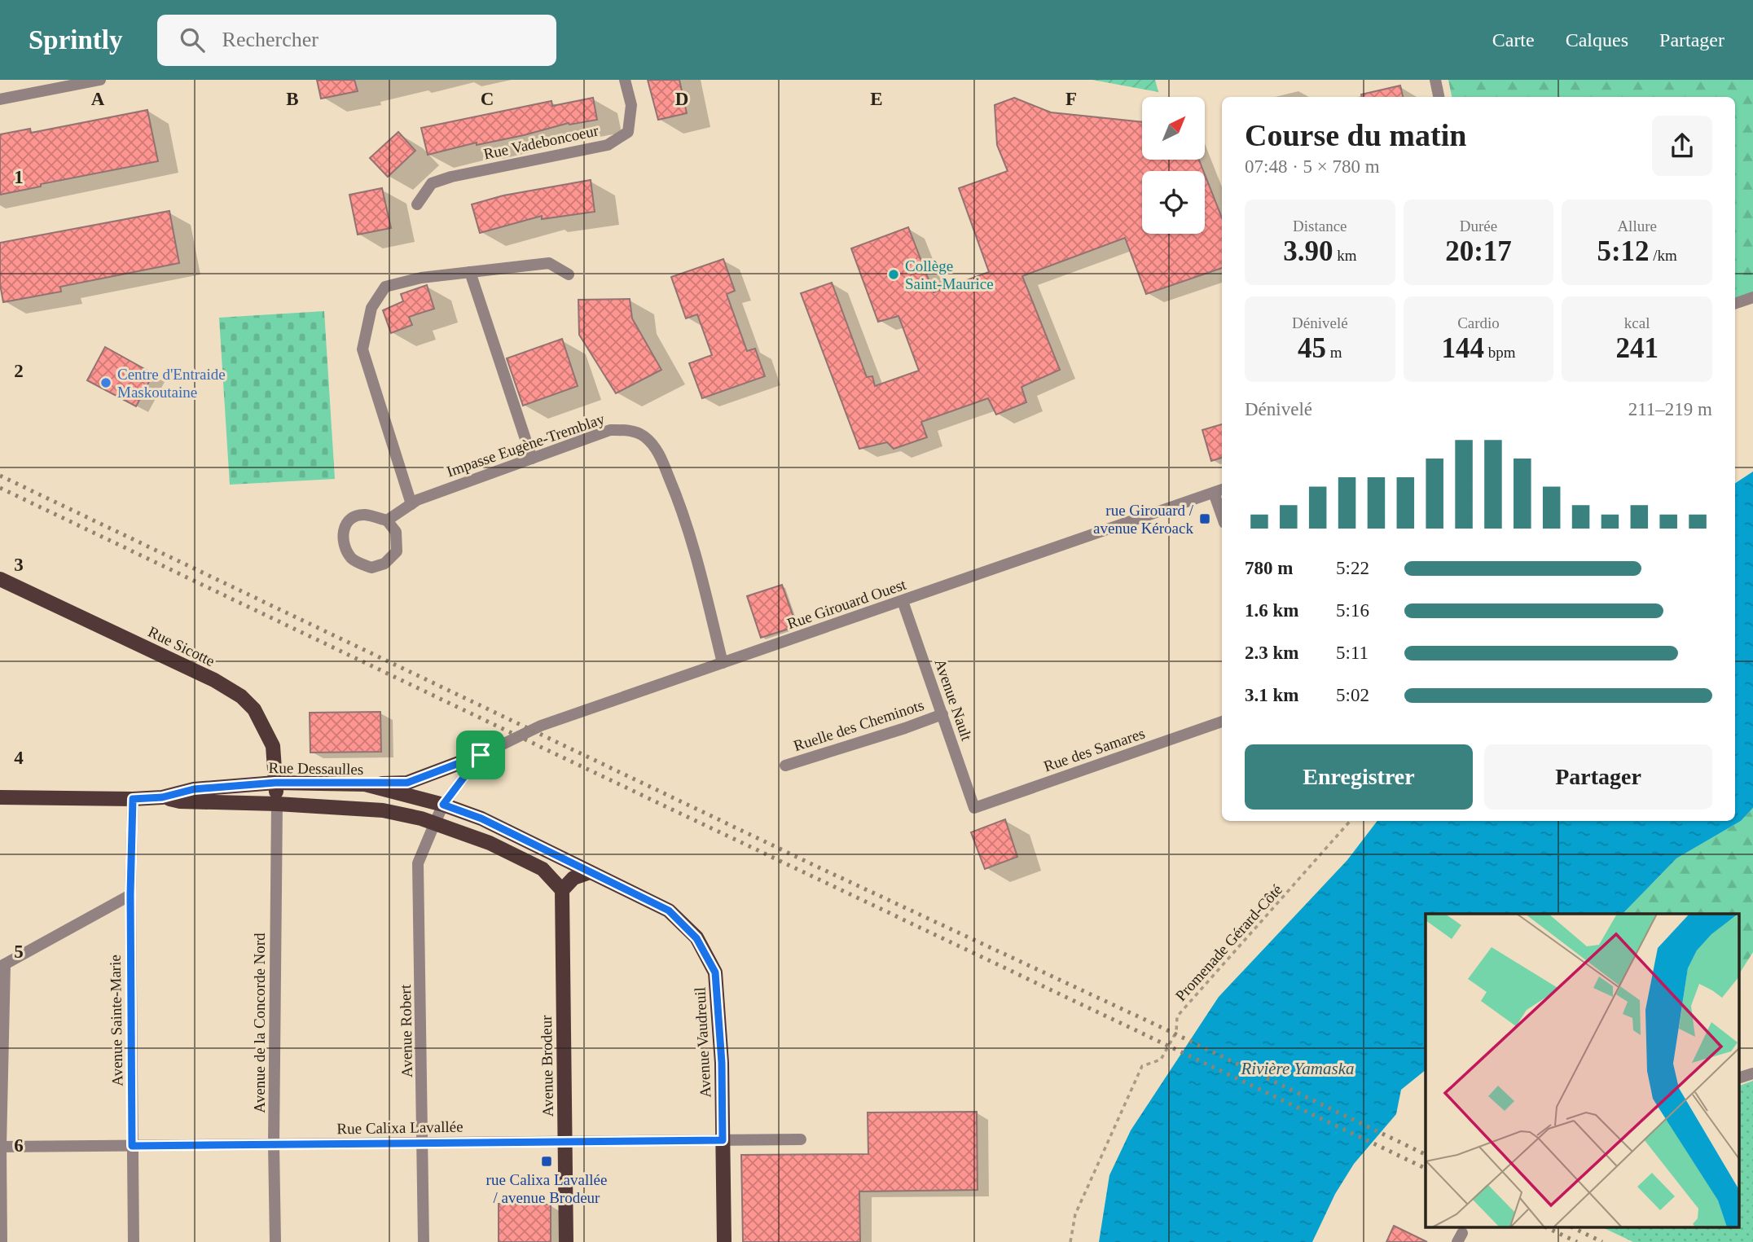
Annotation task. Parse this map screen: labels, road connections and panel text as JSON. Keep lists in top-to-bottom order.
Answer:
{
  "streets": {
    "main road": [
      "Rue Sicotte",
      "Rue Dessaulles",
      "Avenue Vaudreuil",
      "Avenue Brodeur"
    ],
    "street": [
      "Rue Vadeboncoeur",
      "Impasse Eugène-Tremblay",
      "Rue Girouard Ouest",
      "Avenue Nault",
      "Ruelle des Cheminots",
      "Rue des Samares",
      "Avenue Sainte-Marie",
      "Avenue de la Concorde Nord",
      "Avenue Robert",
      "Rue Calixa Lavallée"
    ],
    "path": ["Promenade Gérard-Côté"]
  },
  "crossings": [
    ["Impasse Eugène-Tremblay", "Rue Girouard Ouest"],
    ["Rue Girouard Ouest", "Avenue Nault"],
    ["Rue Girouard Ouest", "Avenue Robert"],
    ["Rue Sicotte", "Rue Dessaulles"],
    ["Rue Sicotte", "Avenue de la Concorde Nord"],
    ["Avenue Nault", "Ruelle des Cheminots"],
    ["Avenue Nault", "Rue des Samares"],
    ["Rue Dessaulles", "Avenue Sainte-Marie"],
    ["Rue Dessaulles", "Avenue de la Concorde Nord"],
    ["Rue Dessaulles", "Avenue Robert"],
    ["Rue Dessaulles", "Avenue Vaudreuil"],
    ["Rue Dessaulles", "Avenue Brodeur"],
    ["Avenue Sainte-Marie", "Rue Calixa Lavallée"],
    ["Avenue de la Concorde Nord", "Rue Calixa Lavallée"],
    ["Avenue Robert", "Rue Calixa Lavallée"],
    ["Avenue Vaudreuil", "Rue Calixa Lavallée"],
    ["Avenue Brodeur", "Rue Calixa Lavallée"]
  ],
  "water": ["Rivière Yamaska"],
  "places": {
    "other": ["Collège Saint-Maurice", "Centre d'Entraide Maskoutaine"],
    "transit": ["rue Girouard / avenue Kéroack", "rue Calixa Lavallée / avenue Brodeur"]
  },
  "north": "top right",
  "page": {
    "header": "Sprintly",
    "search": "Rechercher",
    "nav": ["Carte", "Calques", "Partager"],
    "heading": ["Course du matin", "07:48 · 5 × 780 m"],
    "stats": [
      ["Distance", "3.90 km"],
      ["Durée", "20:17"],
      ["Allure", "5:12 /km"],
      ["Dénivelé", "45 m"],
      ["Cardio", "144 bpm"],
      ["kcal", "241"]
    ],
    "chart": ["Dénivelé", "211–219 m"],
    "list": [
      {
        "name": "780 m",
        "note": "5:22"
      },
      {
        "name": "1.6 km",
        "note": "5:16"
      },
      {
        "name": "2.3 km",
        "note": "5:11"
      },
      {
        "name": "3.1 km",
        "note": "5:02"
      }
    ],
    "buttons": ["Enregistrer", "Partager"]
  },
  "grid": {
    "columns": [
      "A",
      "B",
      "C",
      "D",
      "E",
      "F"
    ],
    "rows": [
      "1",
      "2",
      "3",
      "4",
      "5",
      "6"
    ]
  }
}
